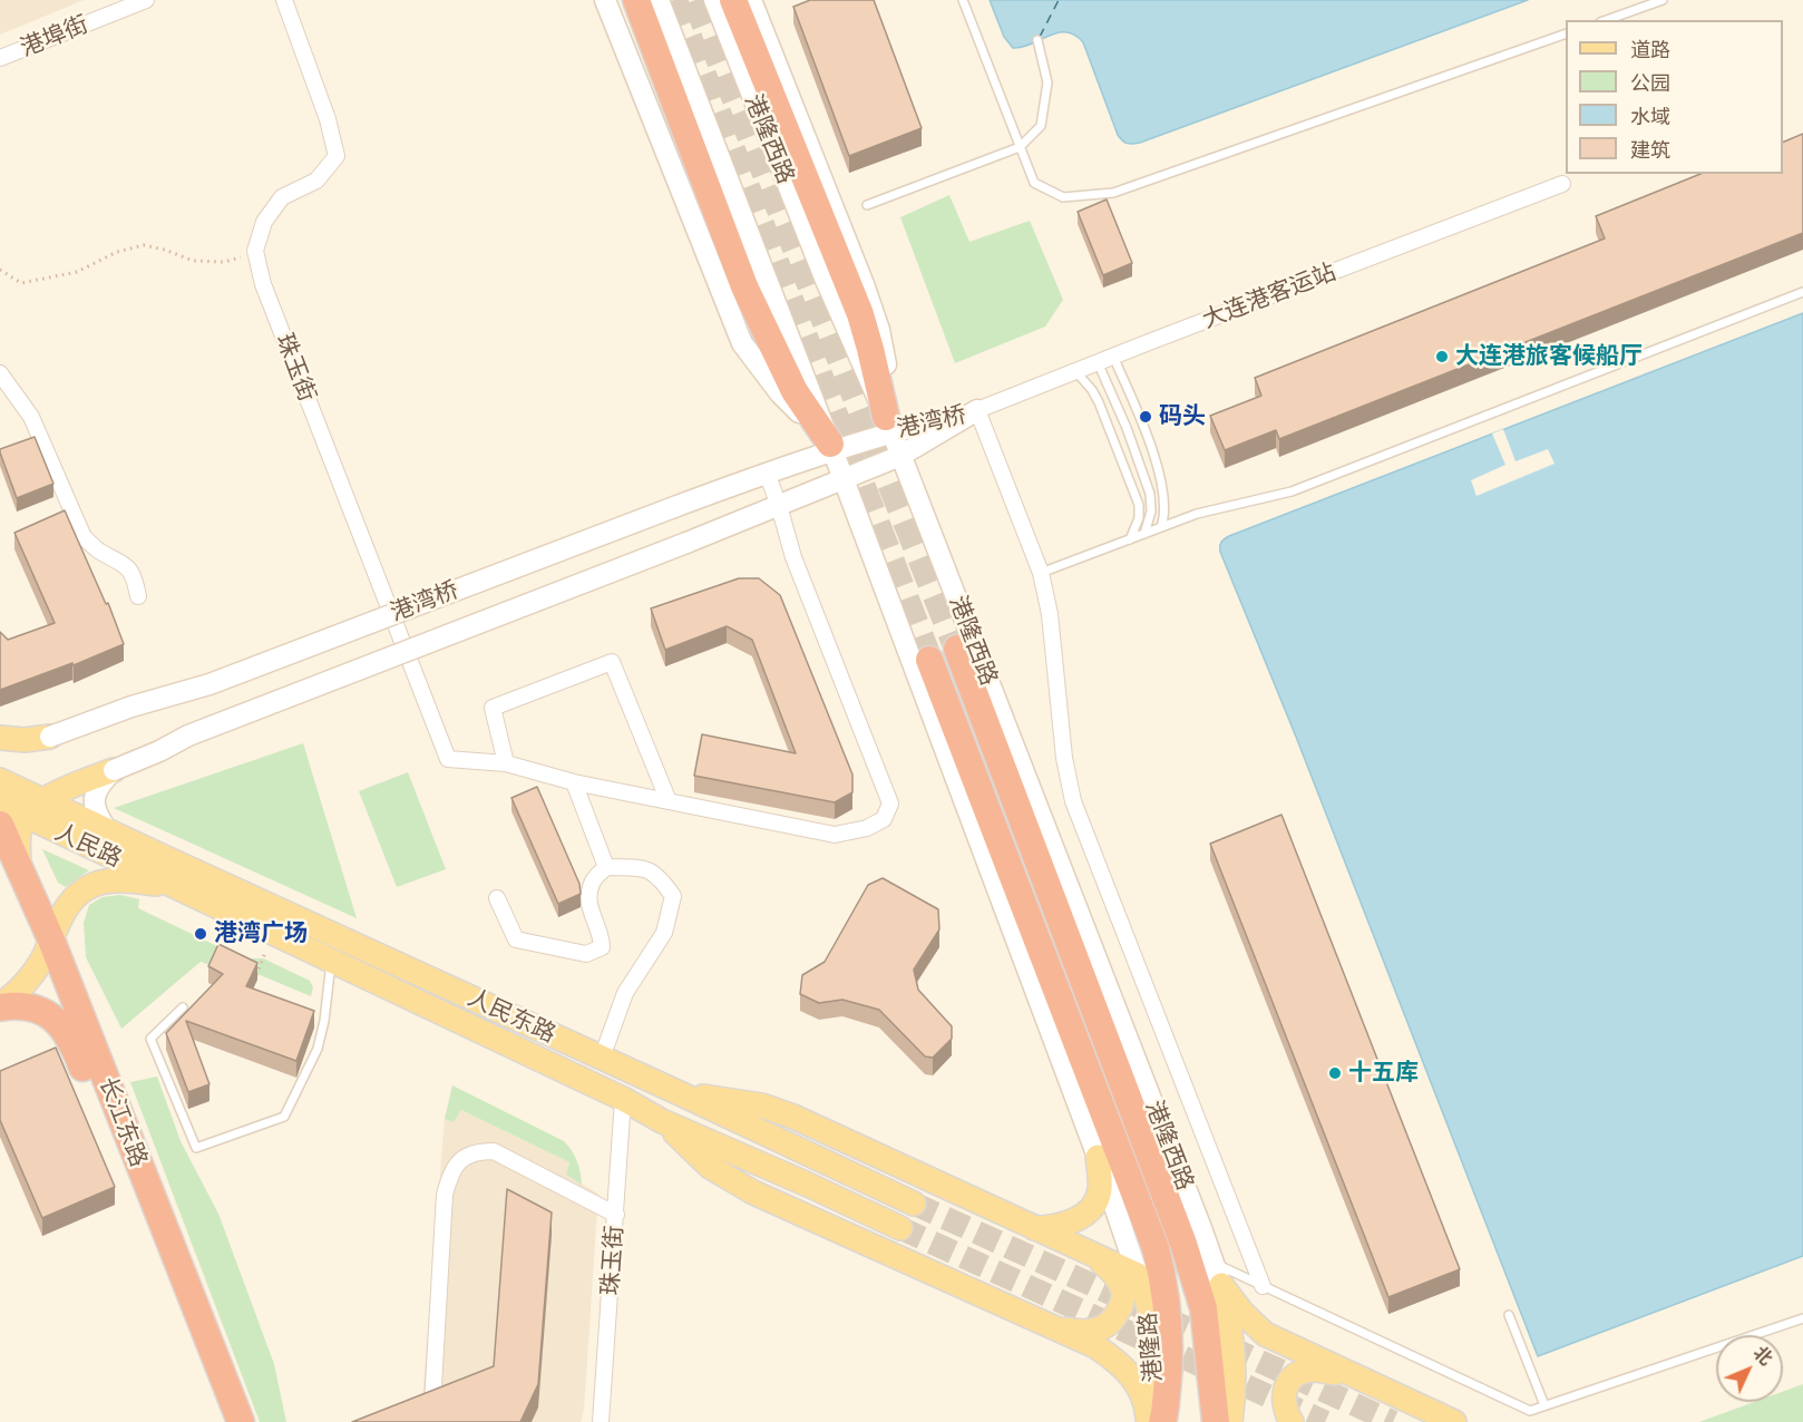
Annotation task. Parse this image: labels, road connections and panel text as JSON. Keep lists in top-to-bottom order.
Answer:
{
  "streets": {
    "highway": ["长江东路"],
    "main road": [
      "港隆西路",
      "港湾桥",
      "人民路",
      "人民东路",
      "港隆路"
    ],
    "street": ["港埠街", "大连港客运站", "珠玉街"]
  },
  "crossings": [
    ["港隆西路", "港湾桥"],
    ["大连港客运站", "港湾桥"],
    ["珠玉街", "人民东路"],
    ["人民路", "人民东路"]
  ],
  "places": [
    "大连港旅客候船厅",
    "码头",
    "港湾广场",
    "十五库"
  ],
  "legend": [
    "道路",
    "公园",
    "水域",
    "建筑"
  ],
  "north": "top right"
}
